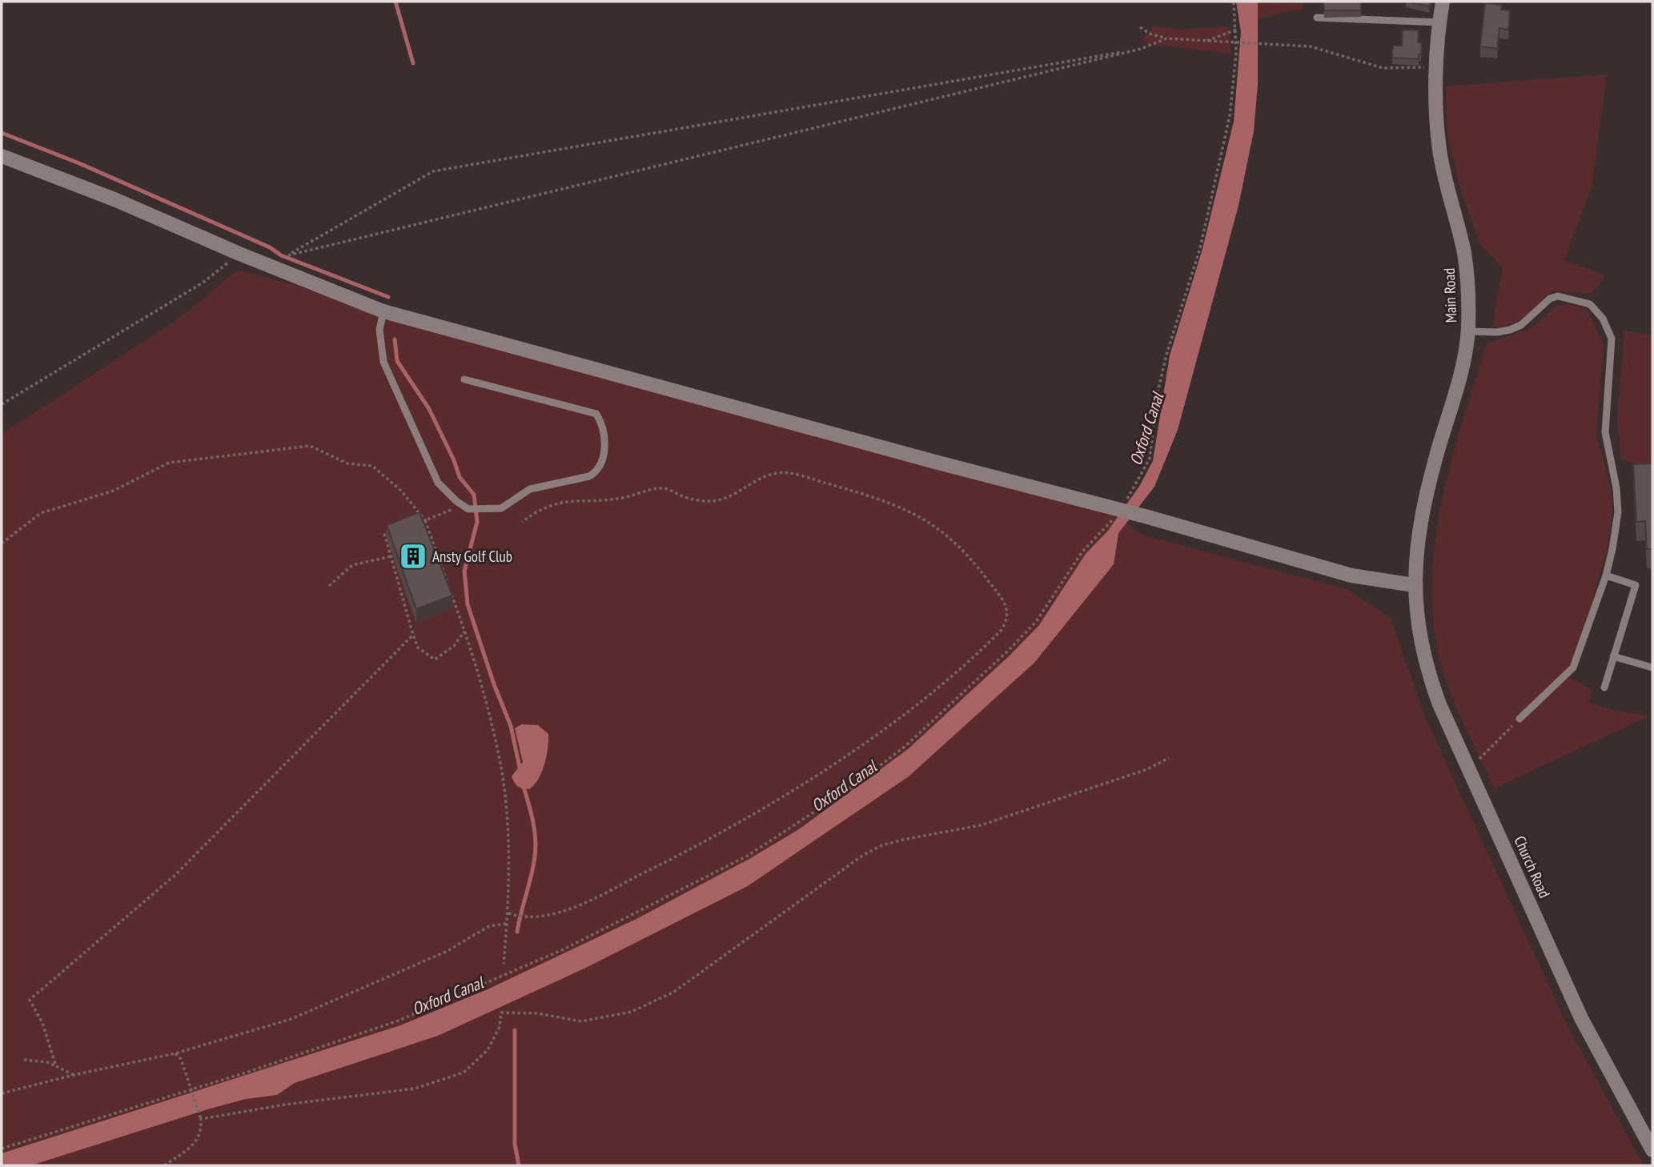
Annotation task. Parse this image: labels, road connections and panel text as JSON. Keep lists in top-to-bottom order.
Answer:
{
  "streets": {
    "main road": ["Main Road", "Church Road"]
  },
  "crossings": [
    ["Main Road", "Church Road"]
  ],
  "water": ["Oxford Canal"],
  "places": {
    "building": ["Ansty Golf Club"]
  }
}
